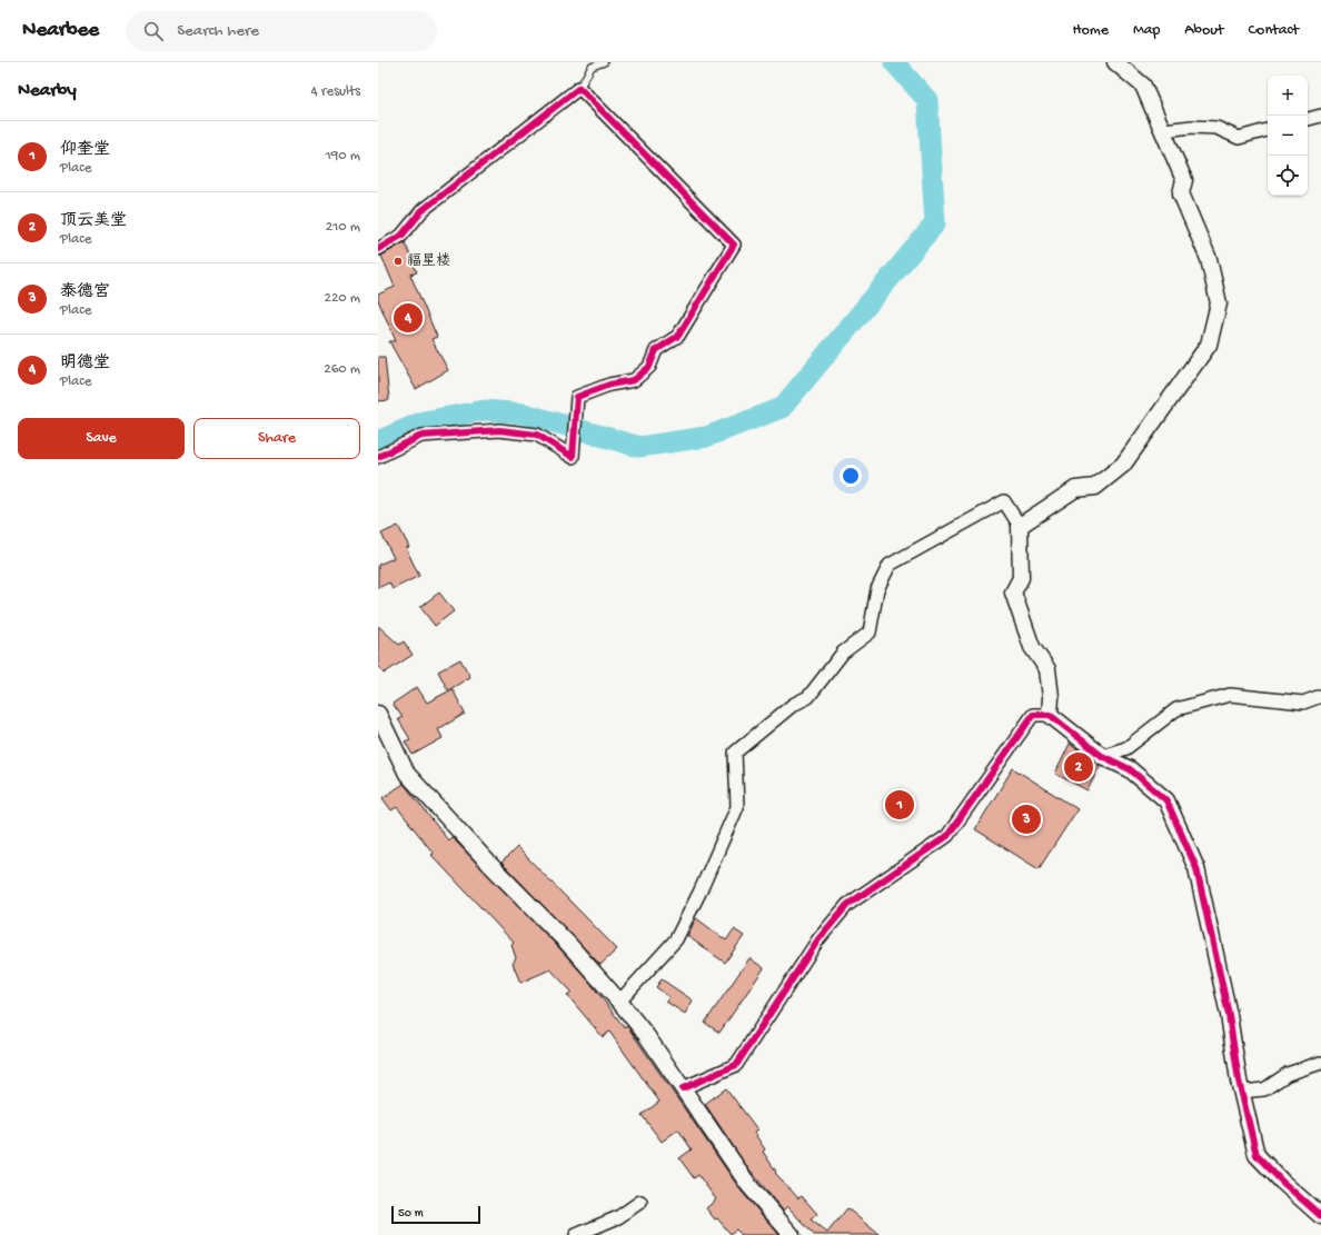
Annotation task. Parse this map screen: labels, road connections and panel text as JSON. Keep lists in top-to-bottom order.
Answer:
{
  "places": ["福星楼"],
  "scale_bar": "50 m",
  "page": {
    "header": "Nearbee",
    "search": "Search here",
    "nav": [
      "Home",
      "Map",
      "About",
      "Contact"
    ],
    "heading": ["Nearby", "4 results"],
    "map_buttons": ["+", "−"],
    "list": [
      {
        "mark": "1",
        "name": "仰奎堂",
        "note": "Place",
        "value": "190 m"
      },
      {
        "mark": "2",
        "name": "顶云美堂",
        "note": "Place",
        "value": "210 m"
      },
      {
        "mark": "3",
        "name": "泰德宫",
        "note": "Place",
        "value": "220 m"
      },
      {
        "mark": "4",
        "name": "明德堂",
        "note": "Place",
        "value": "260 m"
      }
    ],
    "pins": [
      "4",
      "2",
      "1",
      "3"
    ],
    "buttons": ["Save", "Share"],
    "scale": "50 m"
  }
}
